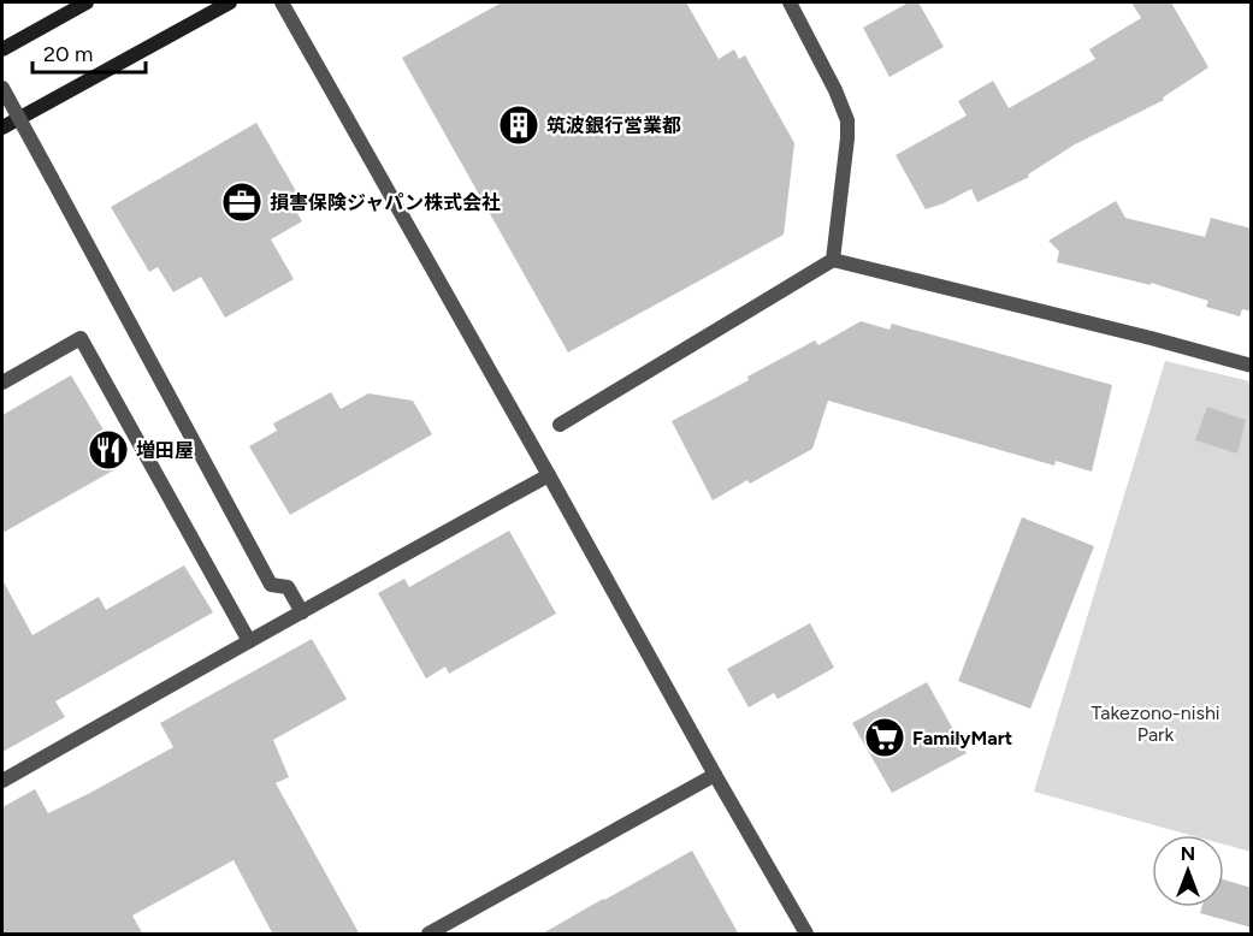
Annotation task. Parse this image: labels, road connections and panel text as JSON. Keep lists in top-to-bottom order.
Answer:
{
  "parks": ["Takezono-nishi Park"],
  "places": {
    "building": ["筑波銀行営業都"],
    "office": ["損害保険ジャパン株式会社"],
    "restaurant": ["増田屋"],
    "supermarket": ["FamilyMart"]
  },
  "scale_bar": "20 m",
  "north": "top"
}
